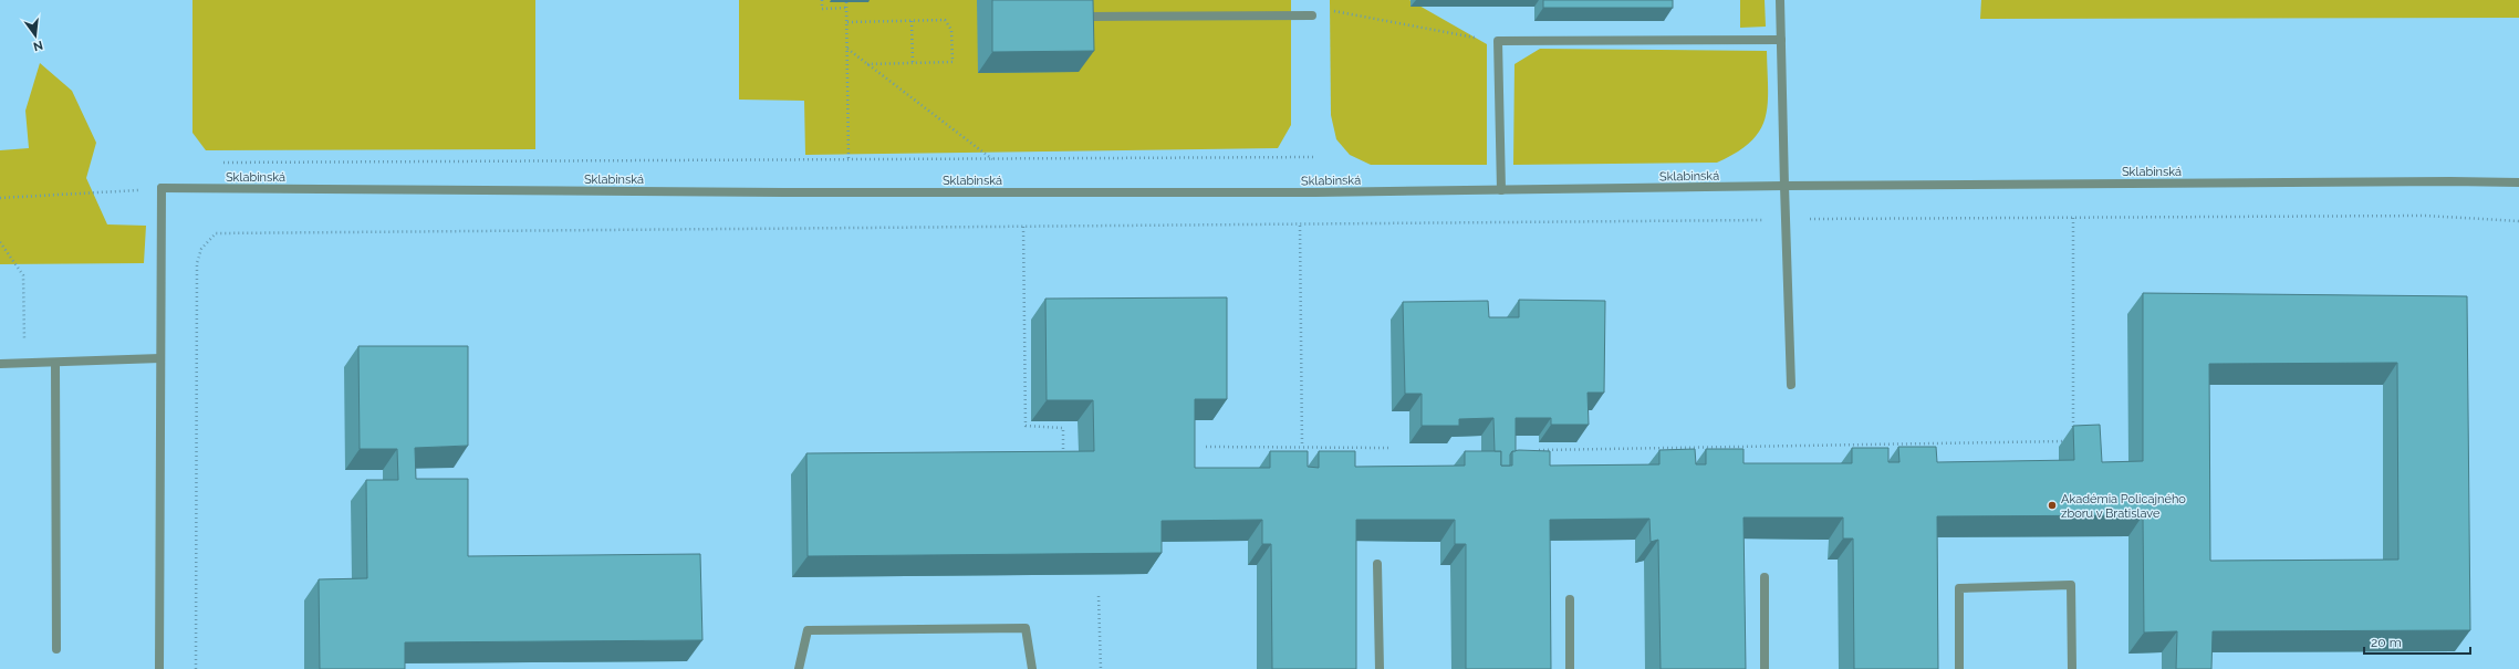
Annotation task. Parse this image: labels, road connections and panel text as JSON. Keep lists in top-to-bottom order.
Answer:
{
  "streets": {
    "street": ["Sklabinská"]
  },
  "places": ["Akadémia Policajného zboru v Bratislave"],
  "scale_bar": "20 m",
  "north": "bottom"
}
